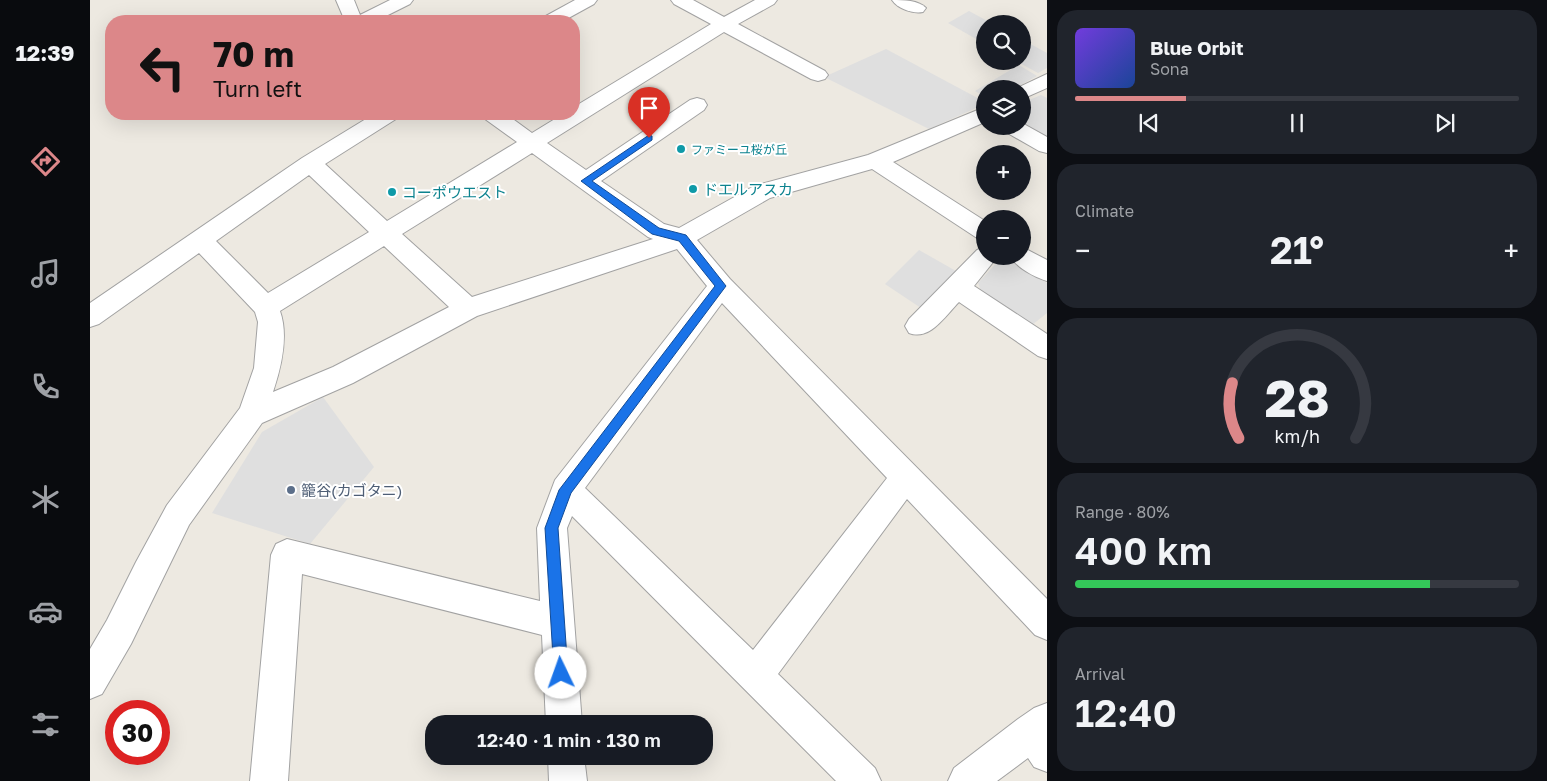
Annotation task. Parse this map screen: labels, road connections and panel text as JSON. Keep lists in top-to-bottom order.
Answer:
{
  "places": [
    "ファミーユ桜が丘",
    "ドエルアスカ",
    "コーポウエスト",
    "籠谷(カゴタニ)"
  ],
  "page": {
    "tabs": "12:39",
    "map_buttons": ["+", "−"],
    "turn": ["70 m", "Turn left"],
    "song": ["Blue Orbit", "Sona"],
    "tile": [
      "Climate",
      ["Range · 80%", "400 km"],
      ["Arrival", "12:40"]
    ],
    "heat": ["−", "21°", "+"],
    "limit": "30",
    "trip": "12:40 · 1 min · 130 m",
    "gauge": ["28", "km/h"]
  }
}
